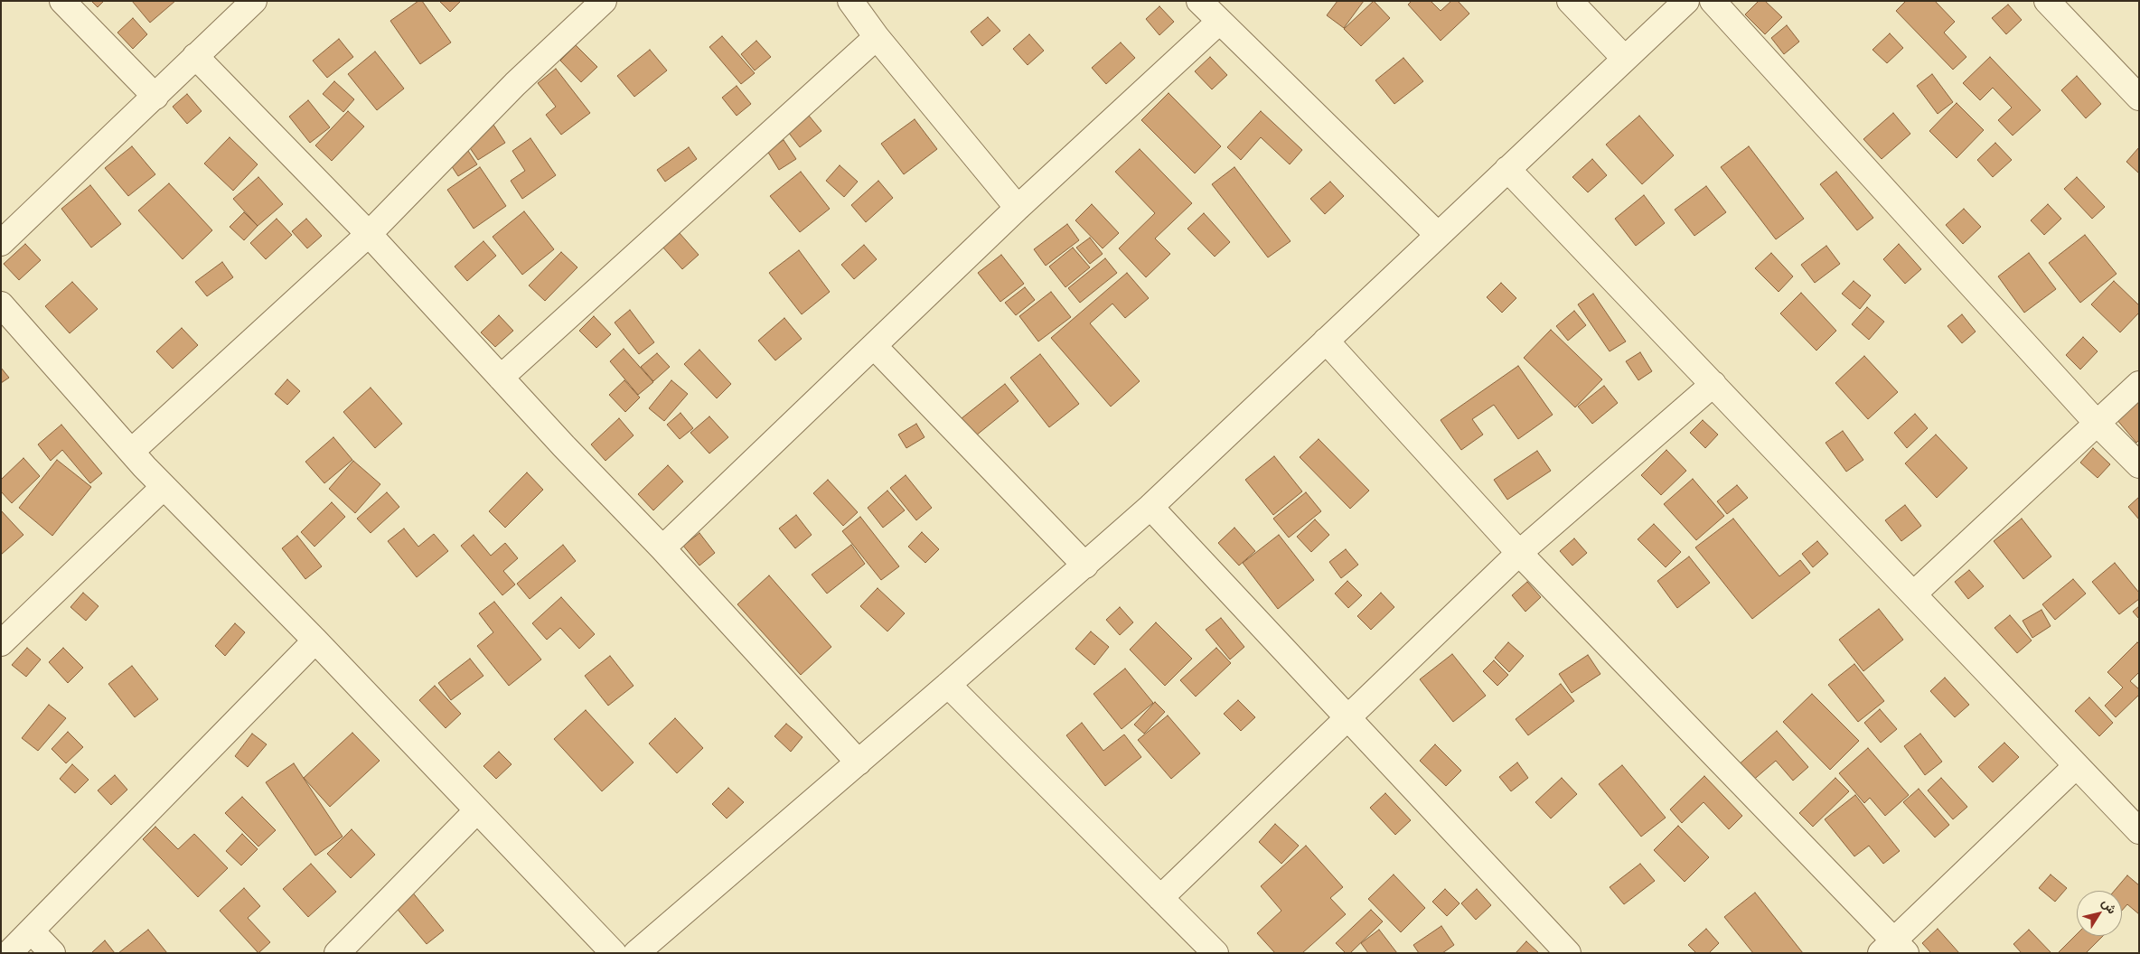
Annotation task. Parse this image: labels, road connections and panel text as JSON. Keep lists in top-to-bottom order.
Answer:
{
  "north": "top right"
}
